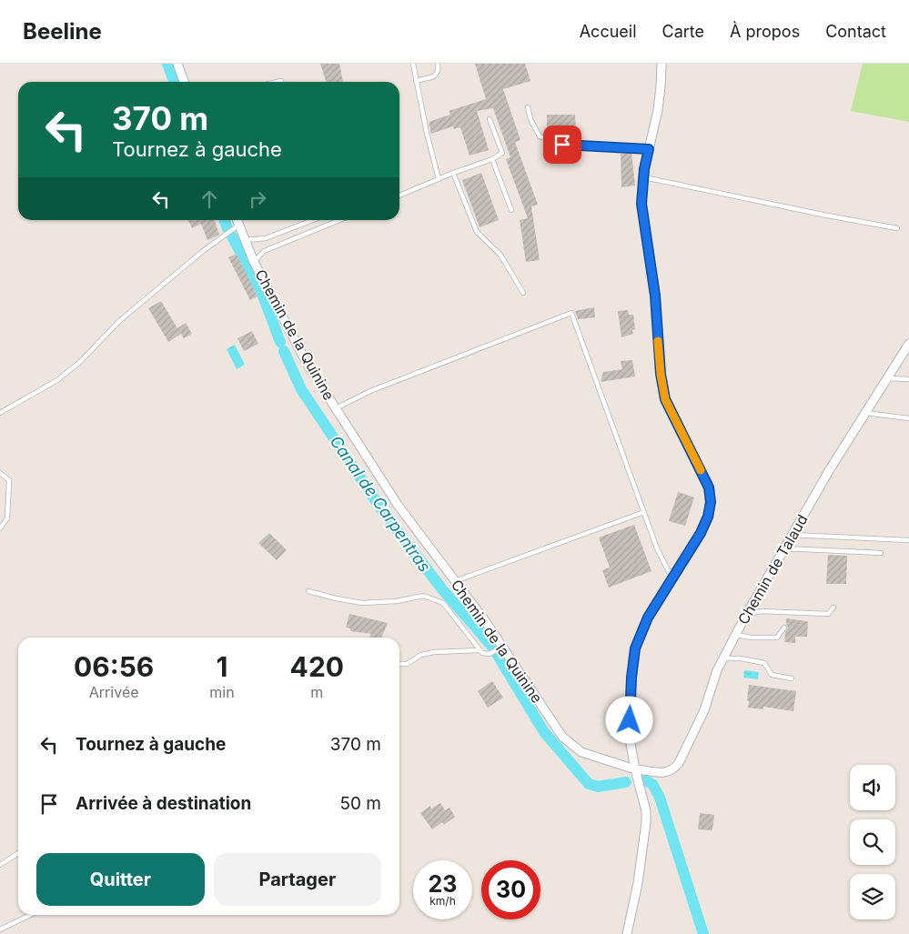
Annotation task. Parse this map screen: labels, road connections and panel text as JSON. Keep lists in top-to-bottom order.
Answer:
{
  "streets": {
    "street": ["Chemin de la Quinine", "Chemin de Talaud"]
  },
  "crossings": [
    ["Chemin de la Quinine", "Chemin de Talaud"]
  ],
  "water": ["Canal de Carpentras"],
  "page": {
    "header": "Beeline",
    "nav": [
      "Accueil",
      "Carte",
      "À propos",
      "Contact"
    ],
    "turn": ["370 m", "Tournez à gauche"],
    "eta": [
      "06:56",
      "Arrivée",
      "1",
      "min",
      "420",
      "m"
    ],
    "list": [
      {
        "name": "Tournez à gauche",
        "value": "370 m"
      },
      {
        "name": "Arrivée à destination",
        "value": "50 m"
      }
    ],
    "buttons": ["Quitter", "Partager"],
    "speed": "23 km/h",
    "limit": "30"
  }
}
